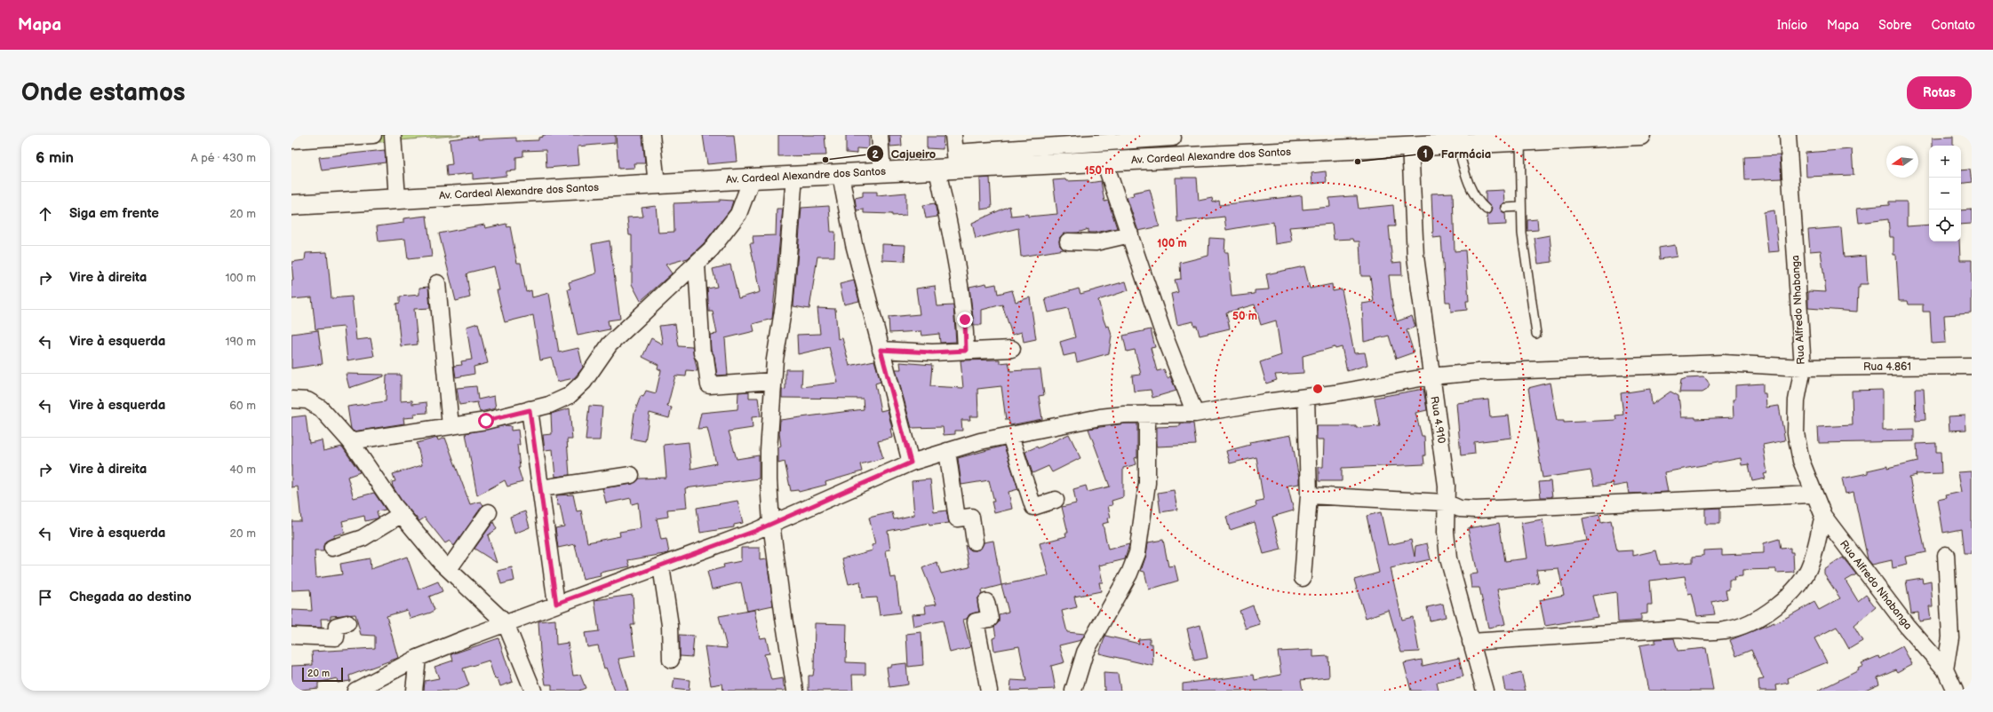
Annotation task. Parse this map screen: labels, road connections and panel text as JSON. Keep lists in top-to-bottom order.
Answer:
{
  "streets": {
    "street": [
      "Av. Cardeal Alexandre dos Santos",
      "Rua Alfredo Nhabanga",
      "Rua 4.861",
      "Rua 4.910"
    ]
  },
  "crossings": [
    ["Av. Cardeal Alexandre dos Santos", "Rua 4.910"],
    ["Rua Alfredo Nhabanga", "Rua 4.861"],
    ["Rua 4.861", "Rua 4.910"]
  ],
  "places": ["Cajueiro", "Farmácia"],
  "scale_bar": "20 m",
  "north": "left",
  "page": {
    "header": "Mapa",
    "nav": [
      "Início",
      "Mapa",
      "Sobre",
      "Contato"
    ],
    "buttons": "Rotas",
    "title": "Onde estamos",
    "heading": ["6 min", "A pé · 430 m"],
    "map_buttons": ["+", "−"],
    "list": [
      ["Siga em frente", "20 m"],
      ["Vire à direita", "100 m"],
      ["Vire à esquerda", "190 m"],
      ["Vire à esquerda", "60 m"],
      ["Vire à direita", "40 m"],
      ["Vire à esquerda", "20 m"],
      "Chegada ao destino"
    ],
    "scale": "20 m"
  },
  "rings": ["150 m", "100 m", "50 m"]
}
